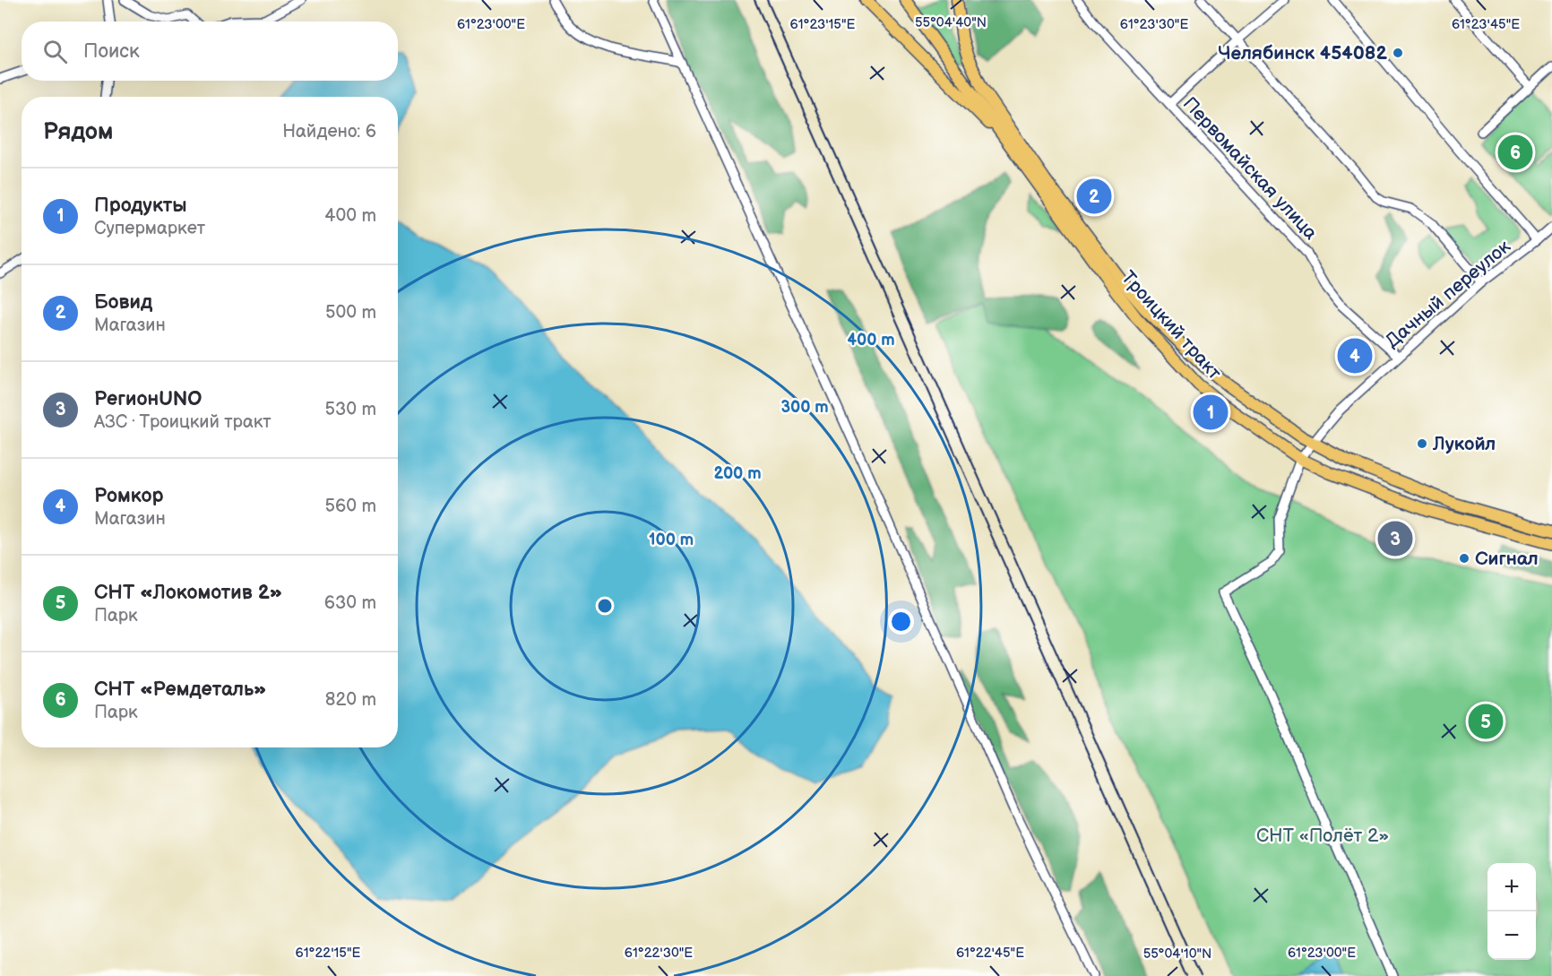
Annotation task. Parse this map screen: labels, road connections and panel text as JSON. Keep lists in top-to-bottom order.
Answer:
{
  "streets": {
    "main road": ["Троицкий тракт"],
    "street": ["Первомайская улица", "Дачный переулок"]
  },
  "crossings": [
    ["Первомайская улица", "Дачный переулок"],
    ["Дачный переулок", "Троицкий тракт"]
  ],
  "parks": ["СНТ «Полёт 2»"],
  "places": ["Челябинск 454082", "Лукойл", "Сигнал"],
  "page": {
    "search": "Поиск",
    "heading": ["Рядом", "Найдено: 6"],
    "pins": [
      "6",
      "2",
      "4",
      "1",
      "3",
      "5"
    ],
    "list": [
      {
        "mark": "1",
        "name": "Продукты",
        "note": "Супермаркет",
        "value": "400 m"
      },
      {
        "mark": "2",
        "name": "Бовид",
        "note": "Магазин",
        "value": "500 m"
      },
      {
        "mark": "3",
        "name": "РегионUNO",
        "note": "АЗС · Троицкий тракт",
        "value": "530 m"
      },
      {
        "mark": "4",
        "name": "Ромкор",
        "note": "Магазин",
        "value": "560 m"
      },
      {
        "mark": "5",
        "name": "СНТ «Локомотив 2»",
        "note": "Парк",
        "value": "630 m"
      },
      {
        "mark": "6",
        "name": "СНТ «Ремдеталь»",
        "note": "Парк",
        "value": "820 m"
      }
    ],
    "map_buttons": ["+", "−"]
  },
  "coordinates": [
    "55°04'40\"N",
    "61°23'15\"E",
    "61°23'45\"E",
    "61°23'00\"E",
    "61°23'30\"E",
    "61°22'15\"E",
    "61°22'30\"E",
    "61°22'45\"E",
    "55°04'10\"N"
  ],
  "rings": [
    "400 m",
    "300 m",
    "200 m",
    "100 m"
  ]
}
